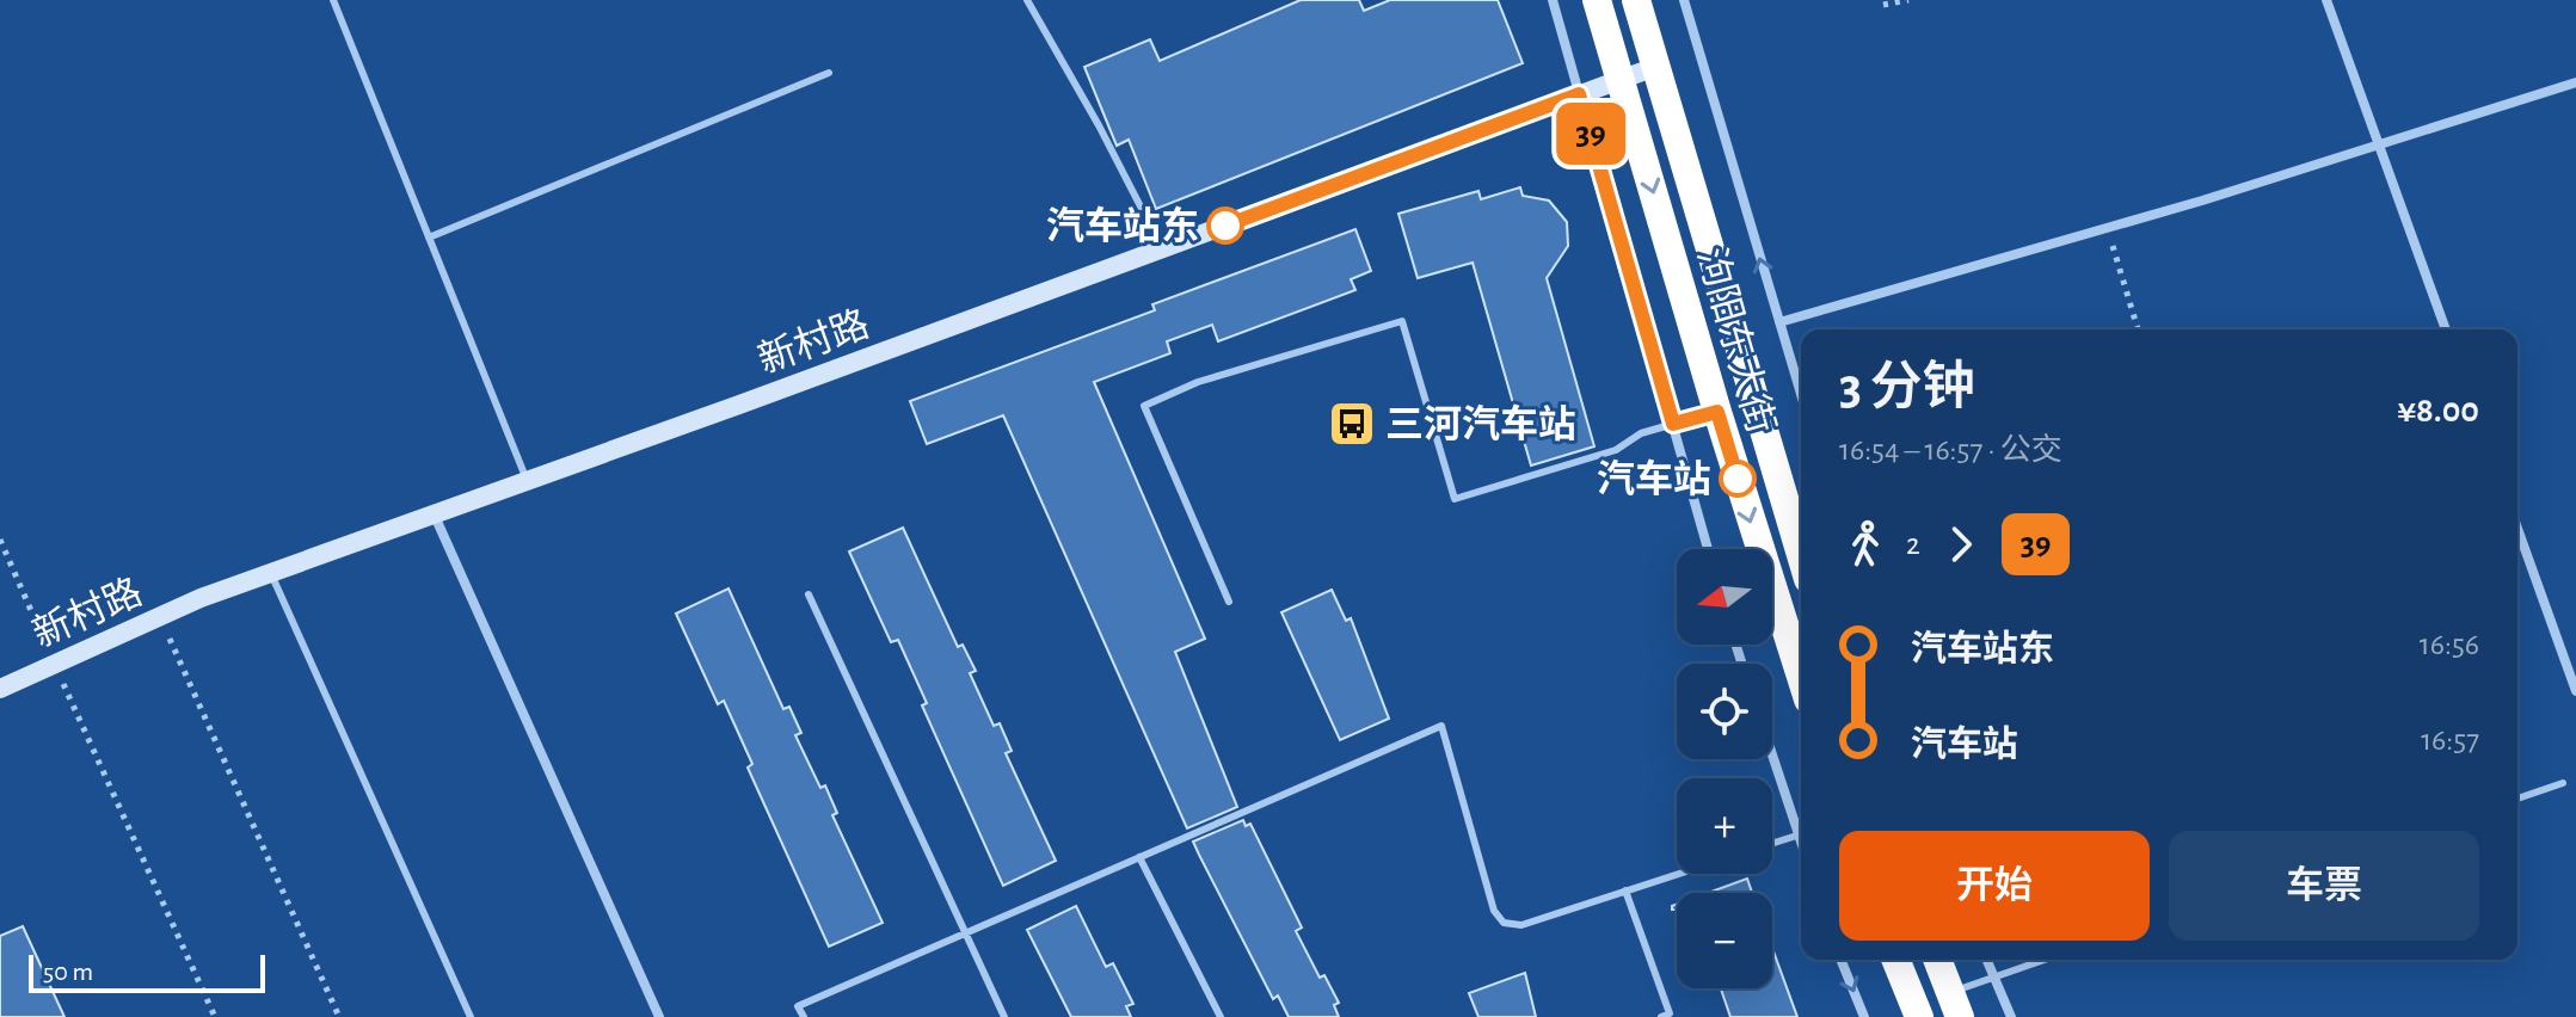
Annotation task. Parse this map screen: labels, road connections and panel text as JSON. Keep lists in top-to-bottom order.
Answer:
{
  "streets": {
    "highway": ["泃阳东大街"],
    "street": ["新村路"]
  },
  "crossings": [
    ["泃阳东大街", "新村路"]
  ],
  "places": {
    "other": ["汽车站东", "汽车站"],
    "bus stop": ["三河汽车站"]
  },
  "lines": ["bus line 39"],
  "scale_bar": "50 m",
  "north": "left",
  "page": {
    "on_map": "39",
    "heading": ["3 分钟", "16:54 – 16:57 · 公交", "¥8.00"],
    "legs": ["2", "39"],
    "map_buttons": ["+", "−"],
    "list": [
      {
        "name": "汽车站东",
        "value": "16:56"
      },
      {
        "name": "汽车站",
        "value": "16:57"
      }
    ],
    "buttons": ["开始", "车票"],
    "scale": "50 m"
  }
}
